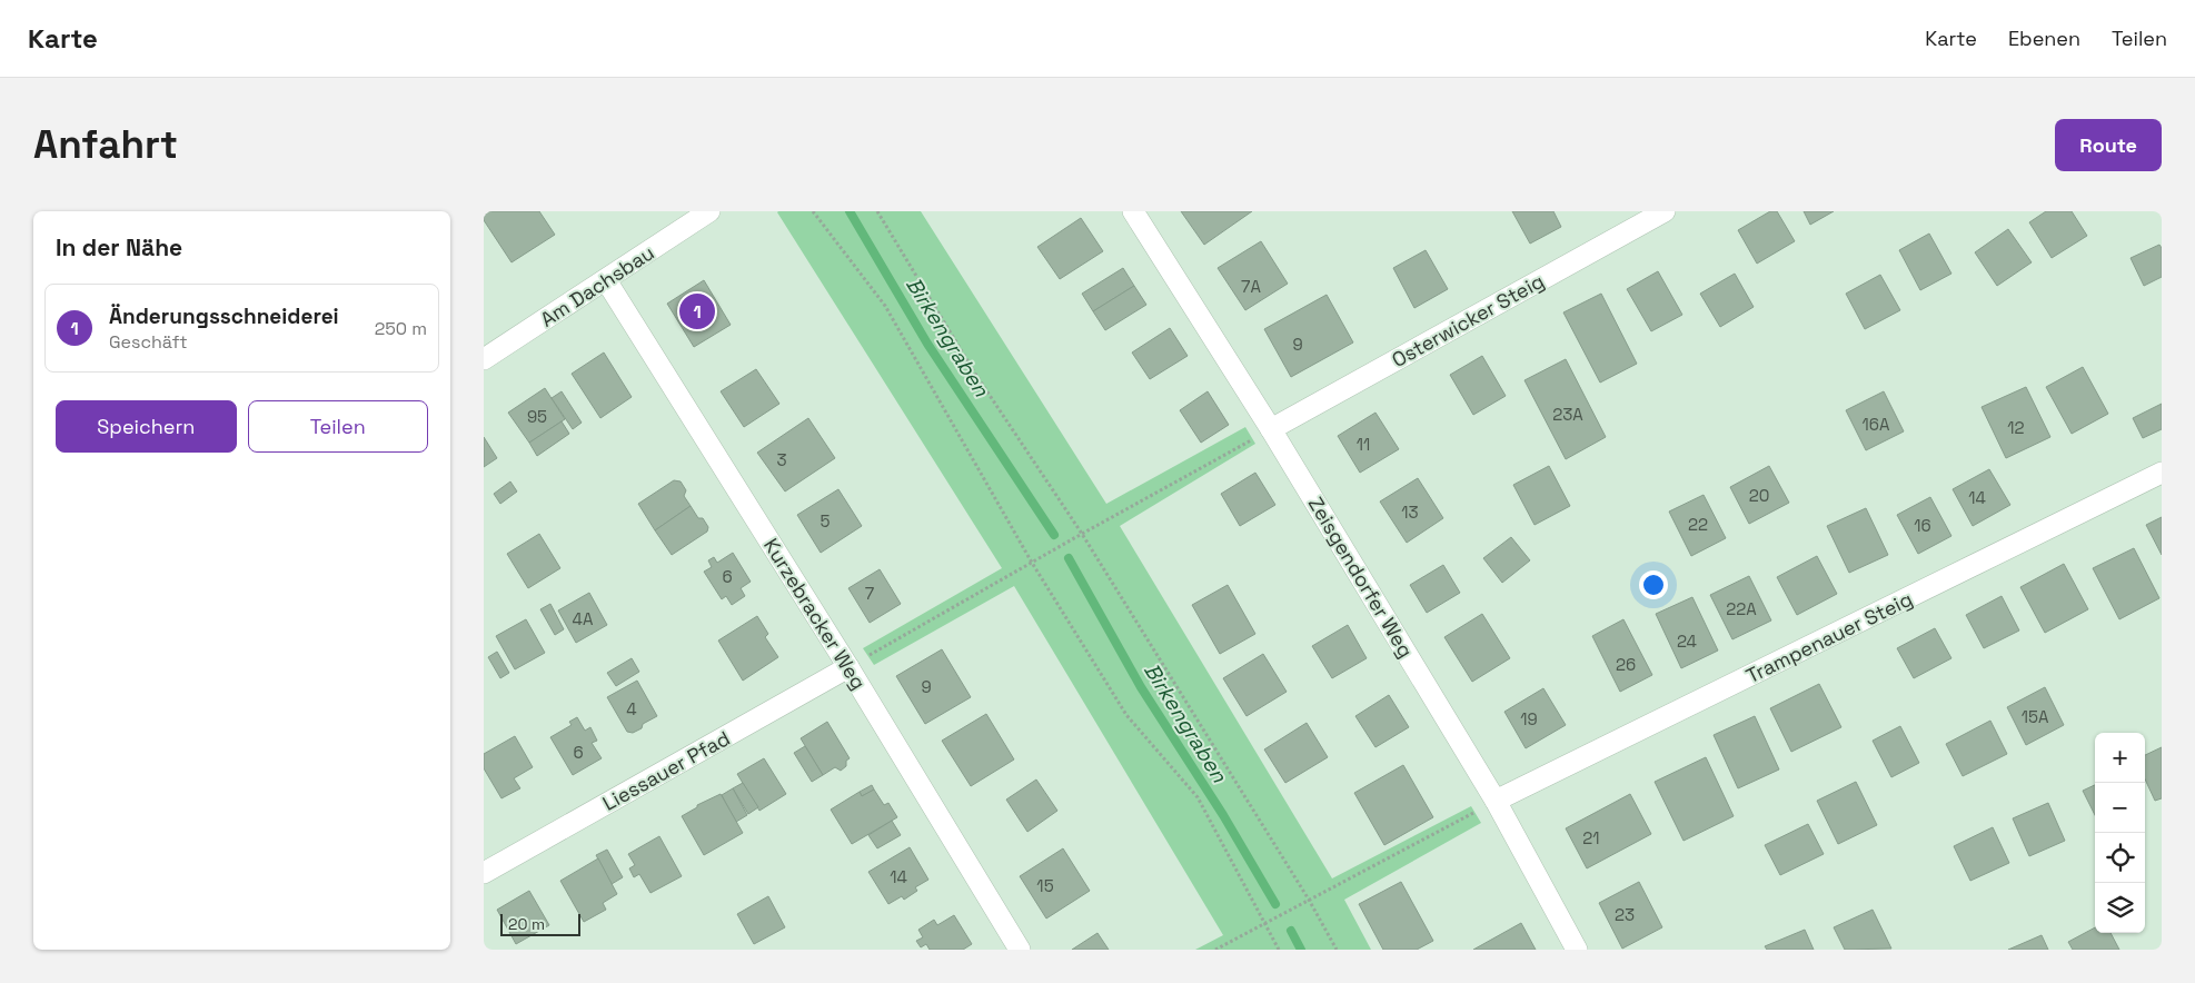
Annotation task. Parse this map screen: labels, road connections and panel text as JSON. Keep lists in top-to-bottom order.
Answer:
{
  "streets": {
    "street": [
      "Am Dachsbau",
      "Osterwicker Steig",
      "Zeisgendorfer Weg",
      "Kurzebracker Weg",
      "Trampenauer Steig",
      "Liessauer Pfad"
    ]
  },
  "crossings": [
    ["Am Dachsbau", "Kurzebracker Weg"],
    ["Osterwicker Steig", "Zeisgendorfer Weg"],
    ["Zeisgendorfer Weg", "Trampenauer Steig"],
    ["Kurzebracker Weg", "Liessauer Pfad"]
  ],
  "water": ["Birkengraben"],
  "house_numbers": [
    "7A",
    "9",
    "23A",
    "95",
    "16A",
    "12",
    "11",
    "3",
    "20",
    "14",
    "13",
    "5",
    "22",
    "16",
    "6",
    "7",
    "22A",
    "4A",
    "24",
    "26",
    "9",
    "4",
    "15A",
    "19",
    "6",
    "21",
    "14",
    "15",
    "23"
  ],
  "scale_bar": "20 m",
  "page": {
    "header": "Karte",
    "nav": ["Karte", "Ebenen", "Teilen"],
    "buttons": [
      "Route",
      ["Speichern", "Teilen"]
    ],
    "title": "Anfahrt",
    "heading": "In der Nähe",
    "list": [
      {
        "mark": "1",
        "name": "Änderungsschneiderei",
        "note": "Geschäft",
        "value": "250 m"
      }
    ],
    "pins": "1",
    "map_buttons": ["+", "−"],
    "scale": "20 m"
  }
}
